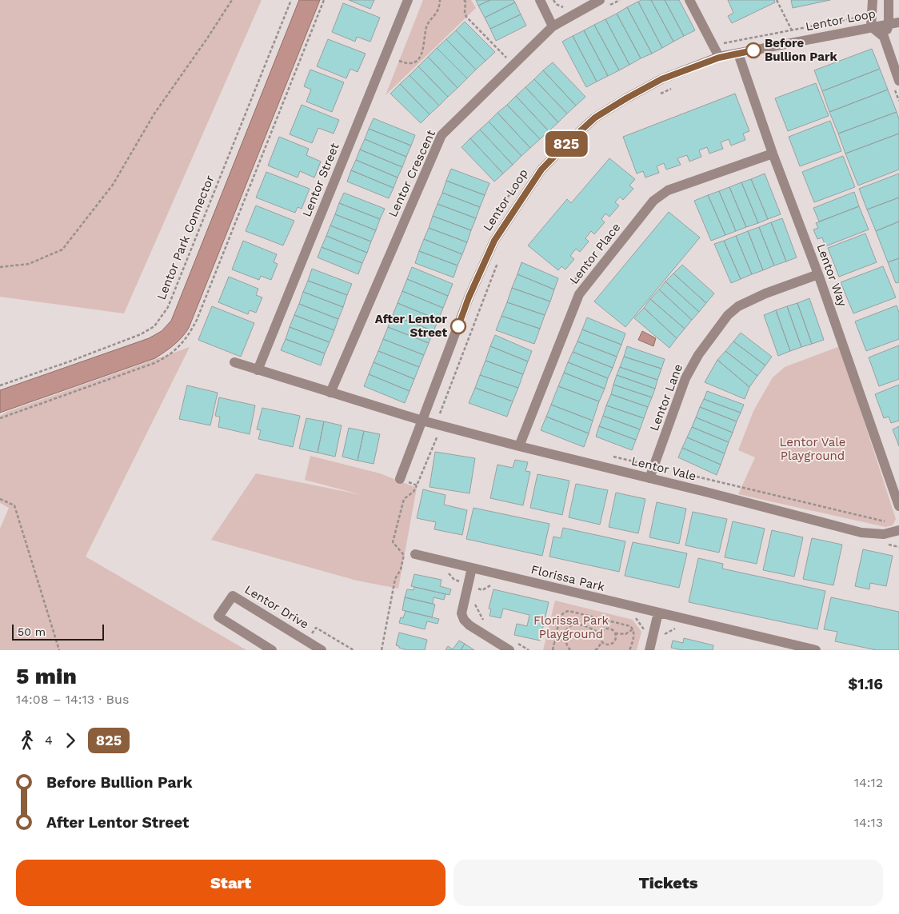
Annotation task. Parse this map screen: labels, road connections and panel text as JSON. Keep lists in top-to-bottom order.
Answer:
{
  "streets": {
    "street": [
      "Lentor Loop",
      "Lentor Crescent",
      "Lentor Street",
      "Lentor Place",
      "Lentor Way",
      "Lentor Lane",
      "Lentor Vale",
      "Florissa Park",
      "Lentor Drive"
    ],
    "path": ["Lentor Park Connector"]
  },
  "crossings": [
    ["Lentor Loop", "Lentor Way"],
    ["Lentor Loop", "Lentor Vale"],
    ["Lentor Place", "Lentor Way"],
    ["Lentor Place", "Lentor Vale"],
    ["Lentor Way", "Lentor Lane"],
    ["Lentor Lane", "Lentor Vale"]
  ],
  "parks": ["Lentor Vale Playground", "Florissa Park Playground"],
  "places": ["Before Bullion Park", "After Lentor Street"],
  "lines": ["bus line 825"],
  "scale_bar": "50 m",
  "page": {
    "on_map": "825",
    "scale": "50 m",
    "heading": ["5 min", "14:08 – 14:13 · Bus", "$1.16"],
    "legs": ["4", "825"],
    "list": [
      {
        "name": "Before Bullion Park",
        "value": "14:12"
      },
      {
        "name": "After Lentor Street",
        "value": "14:13"
      }
    ],
    "buttons": ["Start", "Tickets"]
  }
}
